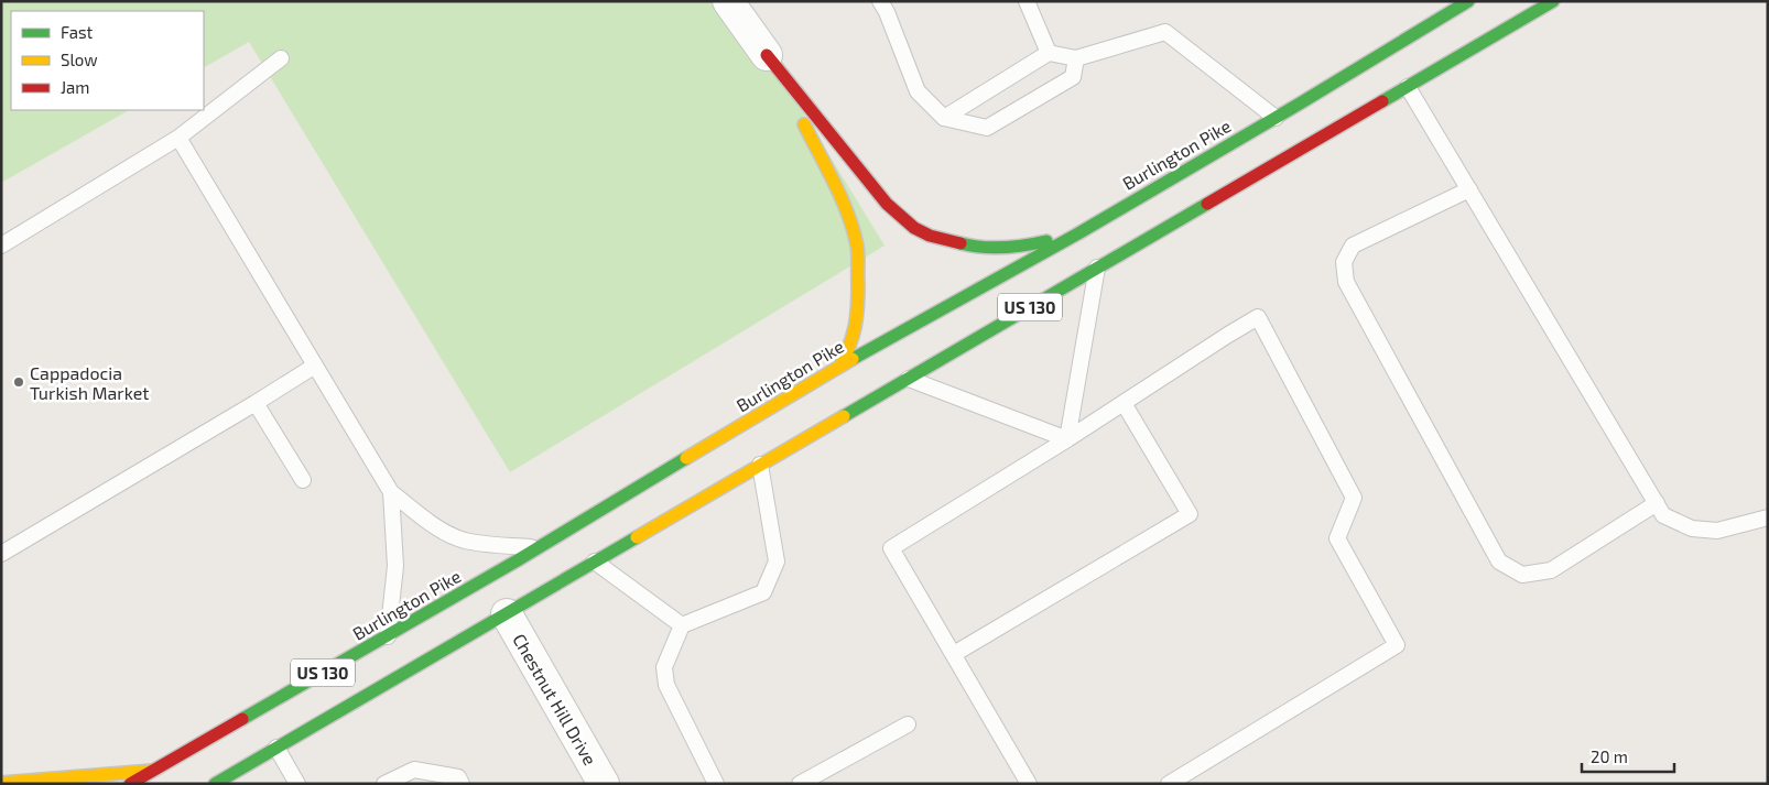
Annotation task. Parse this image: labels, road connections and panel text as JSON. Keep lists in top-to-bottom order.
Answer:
{
  "streets": {
    "highway": ["Burlington Pike", "US 130"],
    "street": ["Chestnut Hill Drive"]
  },
  "crossings": [
    ["US 130", "Chestnut Hill Drive"]
  ],
  "places": ["Cappadocia Turkish Market"],
  "legend": ["Fast", "Slow", "Jam"],
  "scale_bar": "20 m"
}
